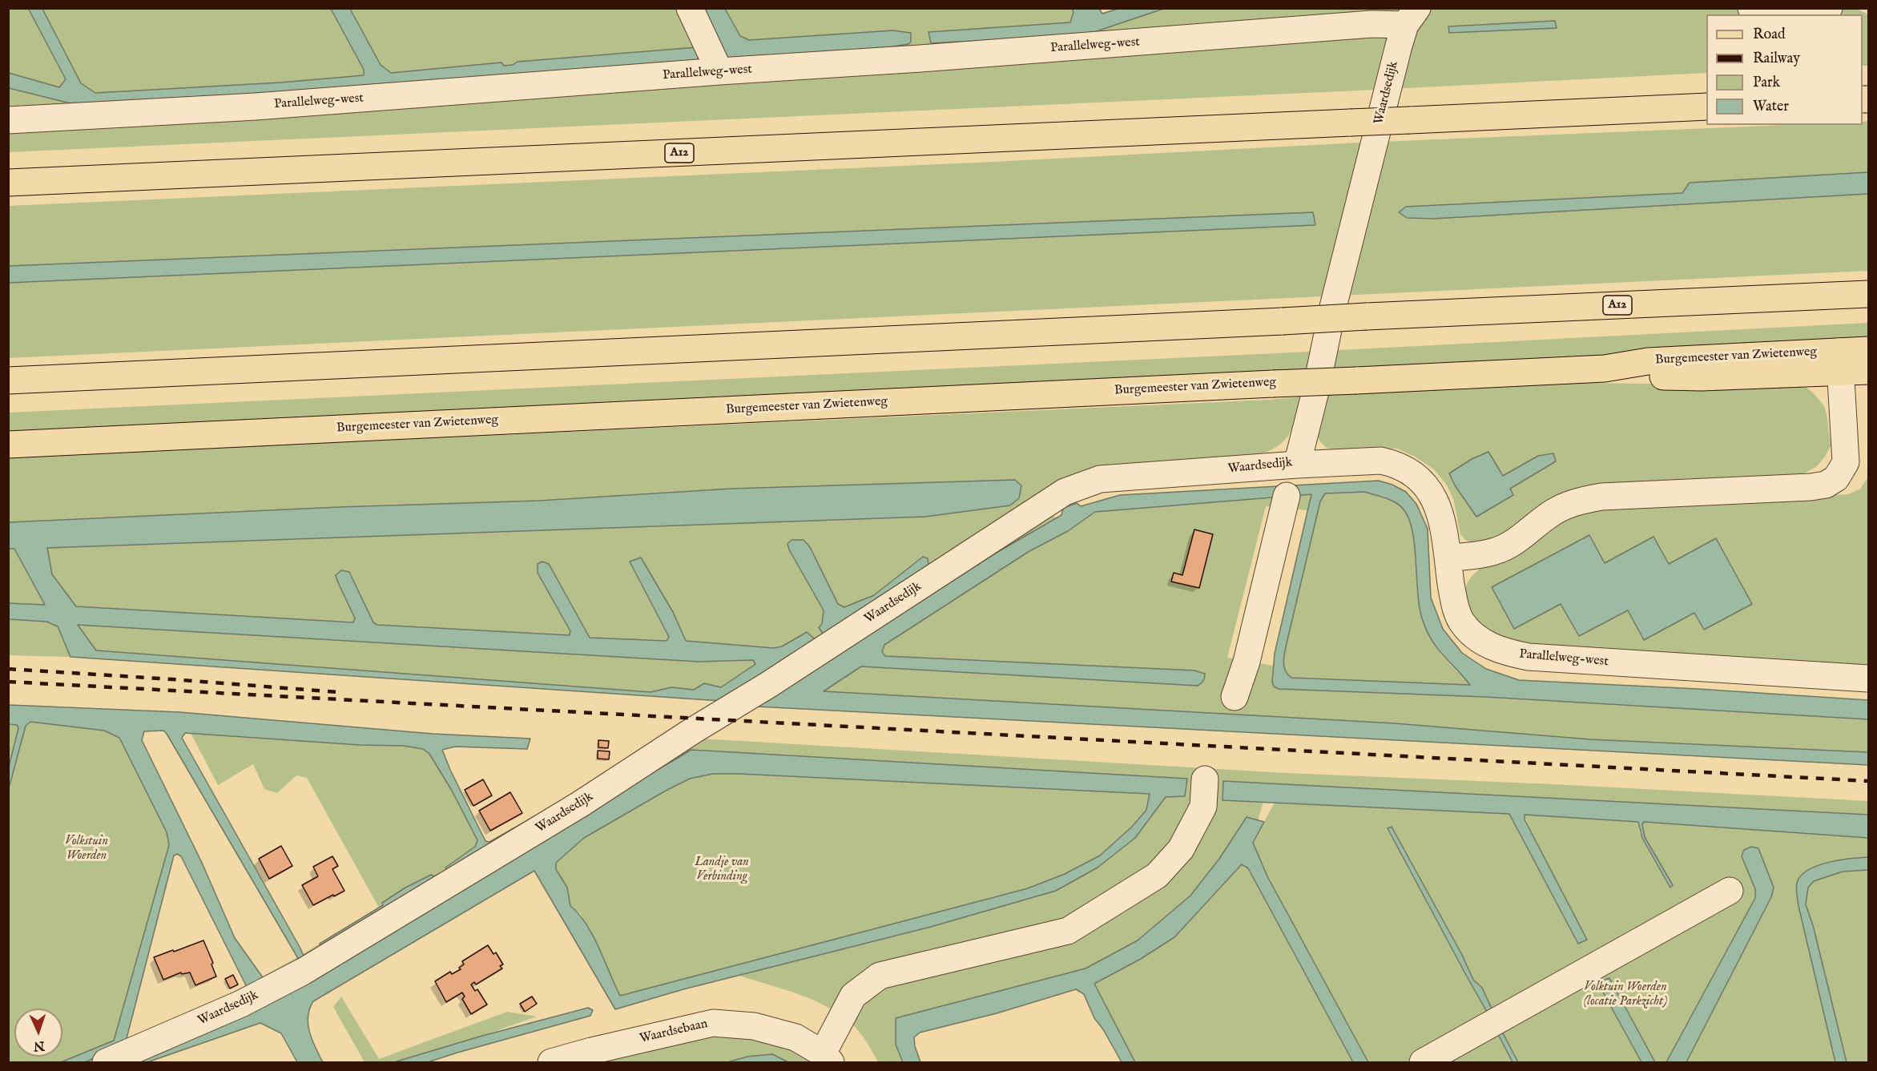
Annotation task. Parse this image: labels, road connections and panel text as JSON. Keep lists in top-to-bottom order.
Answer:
{
  "streets": {
    "main road": ["A12", "Burgemeester van Zwietenweg"],
    "street": ["Parallelweg-west", "Waardsedijk", "Waardsebaan"]
  },
  "crossings": [
    ["Parallelweg-west", "Waardsedijk"]
  ],
  "parks": ["Volkstuin Woerden", "Landje van Verbinding", "Volktuin Woerden (locatie Parkzicht)"],
  "legend": [
    "Road",
    "Railway",
    "Park",
    "Water"
  ],
  "north": "bottom"
}
